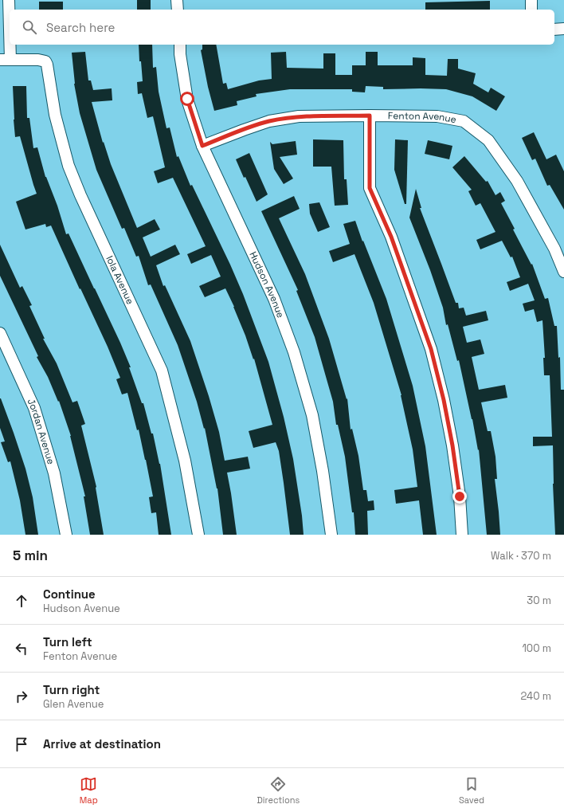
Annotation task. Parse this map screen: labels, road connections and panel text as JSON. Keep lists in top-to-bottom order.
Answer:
{
  "streets": {
    "street": [
      "Fenton Avenue",
      "Iola Avenue",
      "Hudson Avenue",
      "Jordan Avenue"
    ]
  },
  "crossings": [
    ["Fenton Avenue", "Hudson Avenue"]
  ],
  "page": {
    "search": "Search here",
    "heading": ["5 min", "Walk · 370 m"],
    "list": [
      ["Continue", "Hudson Avenue", "30 m"],
      ["Turn left", "Fenton Avenue", "100 m"],
      ["Turn right", "Glen Avenue", "240 m"],
      "Arrive at destination"
    ],
    "nav": ["Map", "Directions", "Saved"]
  }
}
